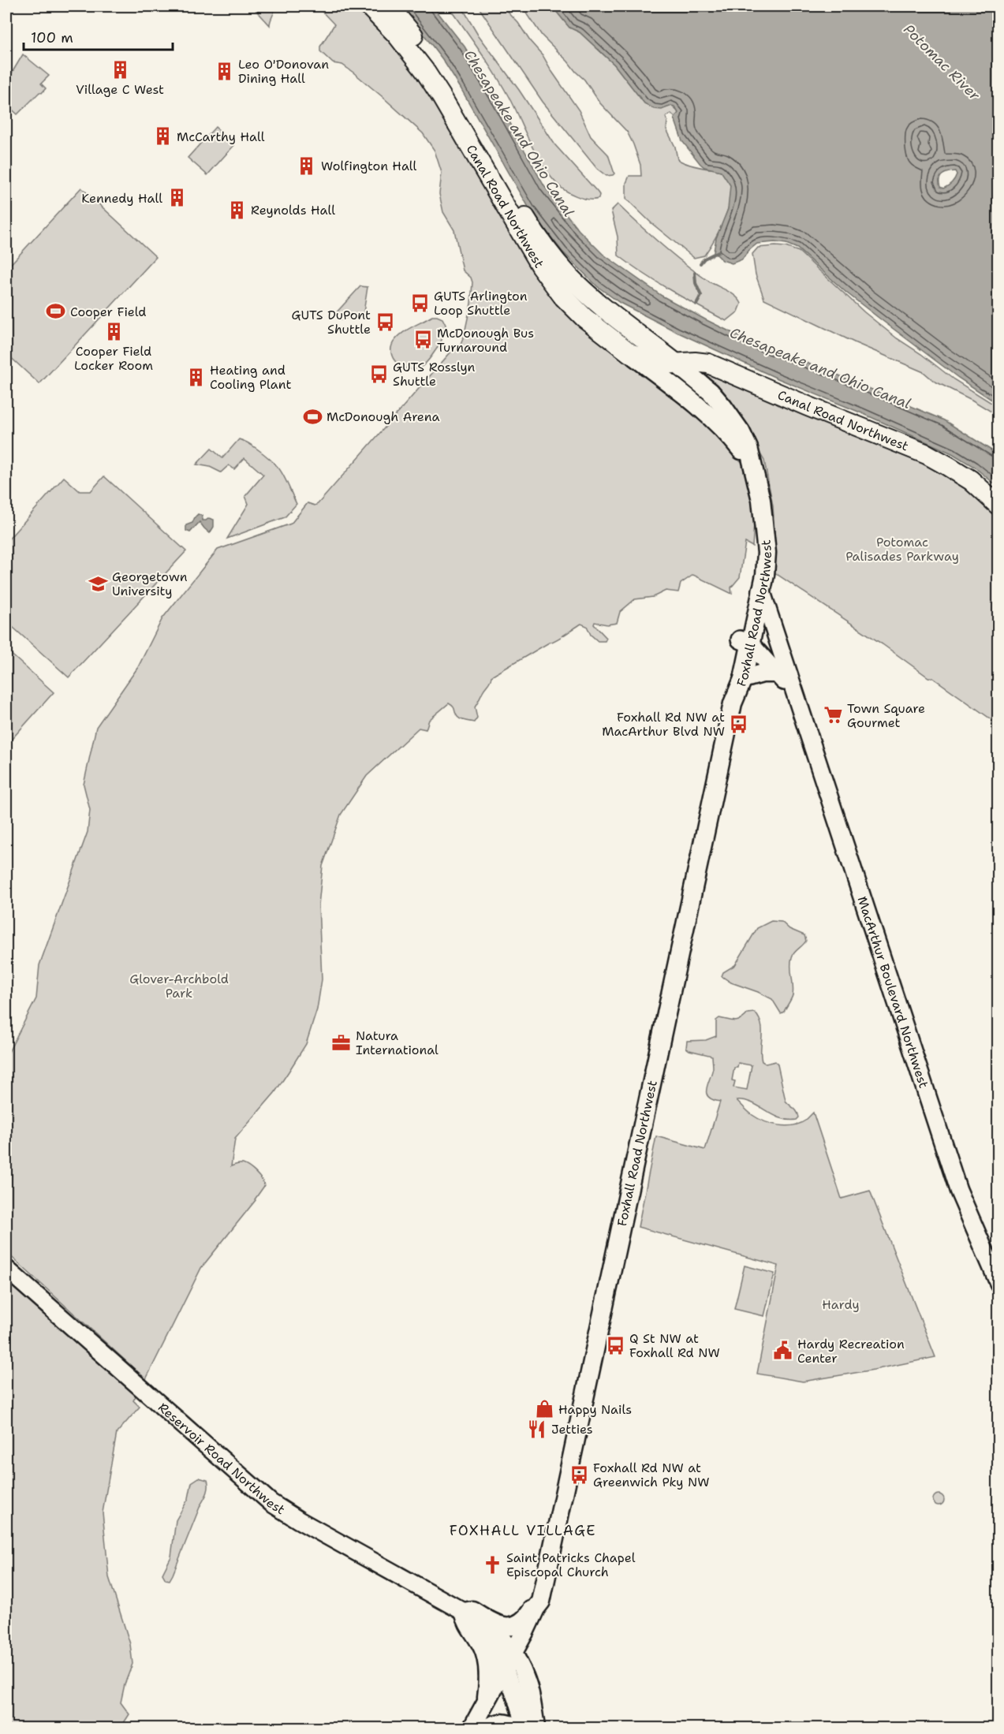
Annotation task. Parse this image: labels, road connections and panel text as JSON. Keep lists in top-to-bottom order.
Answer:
{
  "streets": {
    "highway": ["Canal Road Northwest"],
    "main road": ["Foxhall Road Northwest", "MacArthur Boulevard Northwest", "Reservoir Road Northwest"]
  },
  "crossings": [
    ["Canal Road Northwest", "Foxhall Road Northwest"],
    ["Foxhall Road Northwest", "MacArthur Boulevard Northwest"],
    ["Foxhall Road Northwest", "Reservoir Road Northwest"]
  ],
  "districts": ["FOXHALL VILLAGE"],
  "water": ["Potomac River", "Chesapeake and Ohio Canal"],
  "parks": ["Potomac Palisades Parkway", "Glover-Archbold Park", "Hardy"],
  "places": {
    "building": [
      "Village C West",
      "Leo O'Donovan Dining Hall",
      "McCarthy Hall",
      "Wolfington Hall",
      "Kennedy Hall",
      "Reynolds Hall",
      "Cooper Field Locker Room",
      "Heating and Cooling Plant"
    ],
    "bus stop": [
      "GUTS Arlington Loop Shuttle",
      "GUTS DuPont Shuttle",
      "McDonough Bus Turnaround",
      "GUTS Rosslyn Shuttle",
      "Foxhall Rd NW at MacArthur Blvd NW",
      "Q St NW at Foxhall Rd NW",
      "Foxhall Rd NW at Greenwich Pky NW"
    ],
    "sports": ["Cooper Field", "McDonough Arena"],
    "school or university": ["Georgetown University"],
    "supermarket": ["Town Square Gourmet"],
    "office": ["Natura International"],
    "public building": ["Hardy Recreation Center"],
    "shop": ["Happy Nails"],
    "restaurant": ["Jetties"],
    "church": ["Saint Patricks Chapel Episcopal Church"]
  },
  "scale_bar": "100 m"
}
